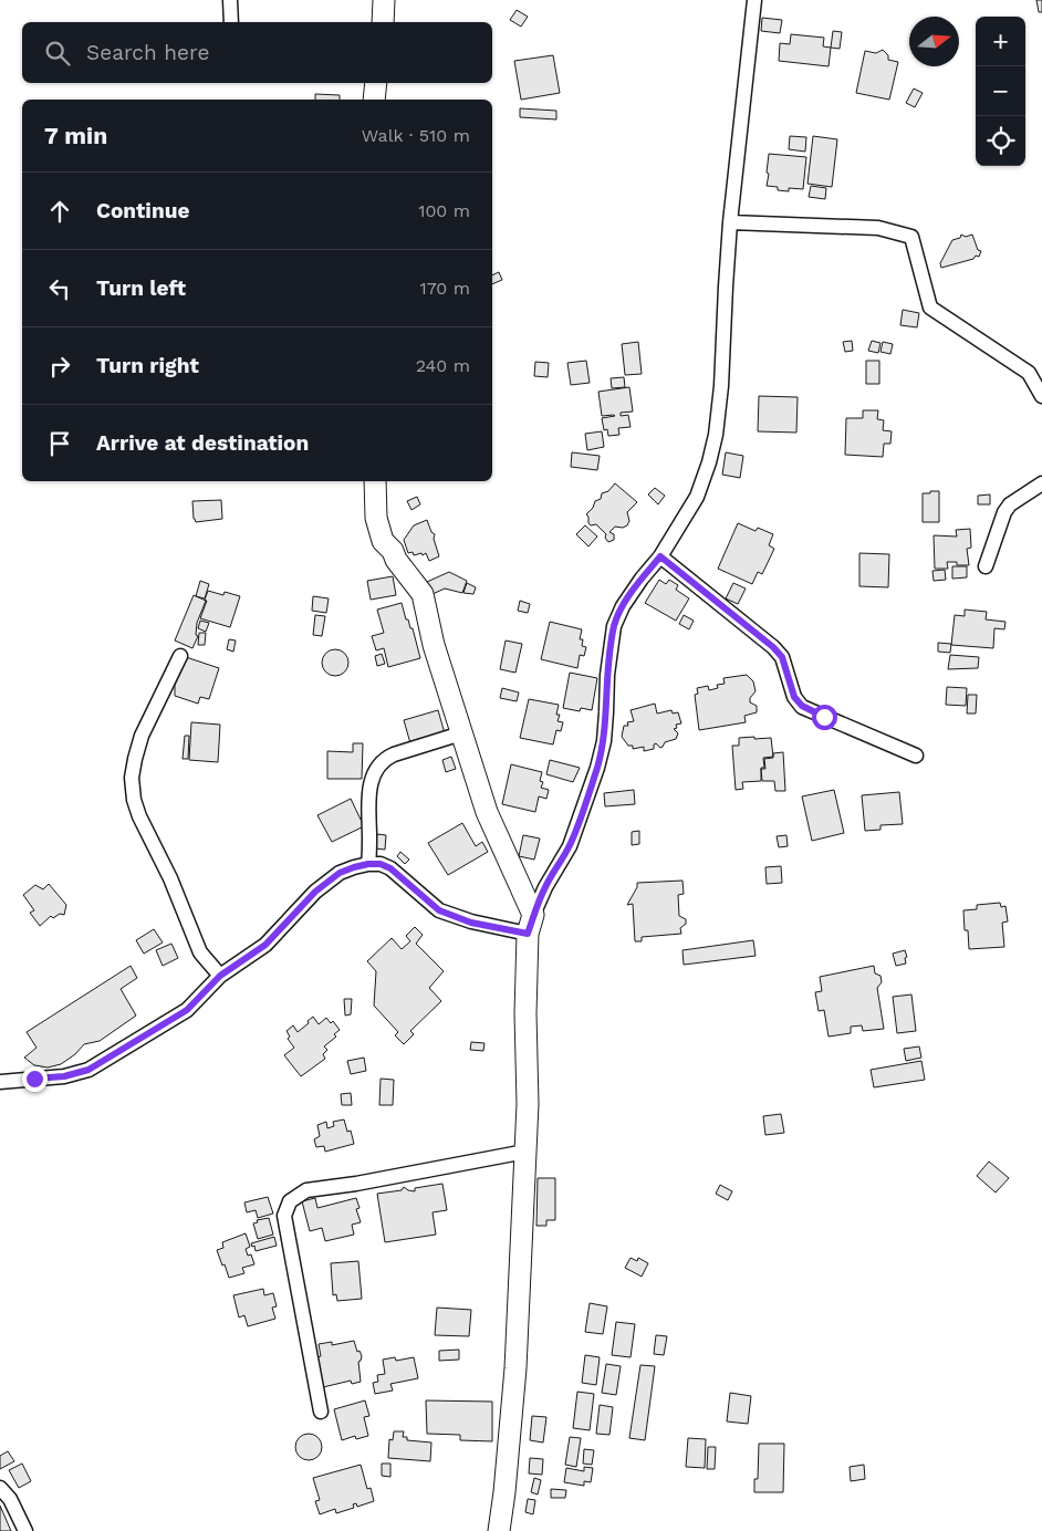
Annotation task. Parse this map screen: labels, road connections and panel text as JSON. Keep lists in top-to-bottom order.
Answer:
{
  "north": "right",
  "page": {
    "map_buttons": ["+", "−"],
    "search": "Search here",
    "heading": ["7 min", "Walk · 510 m"],
    "list": [
      ["Continue", "100 m"],
      ["Turn left", "170 m"],
      ["Turn right", "240 m"],
      "Arrive at destination"
    ]
  }
}
